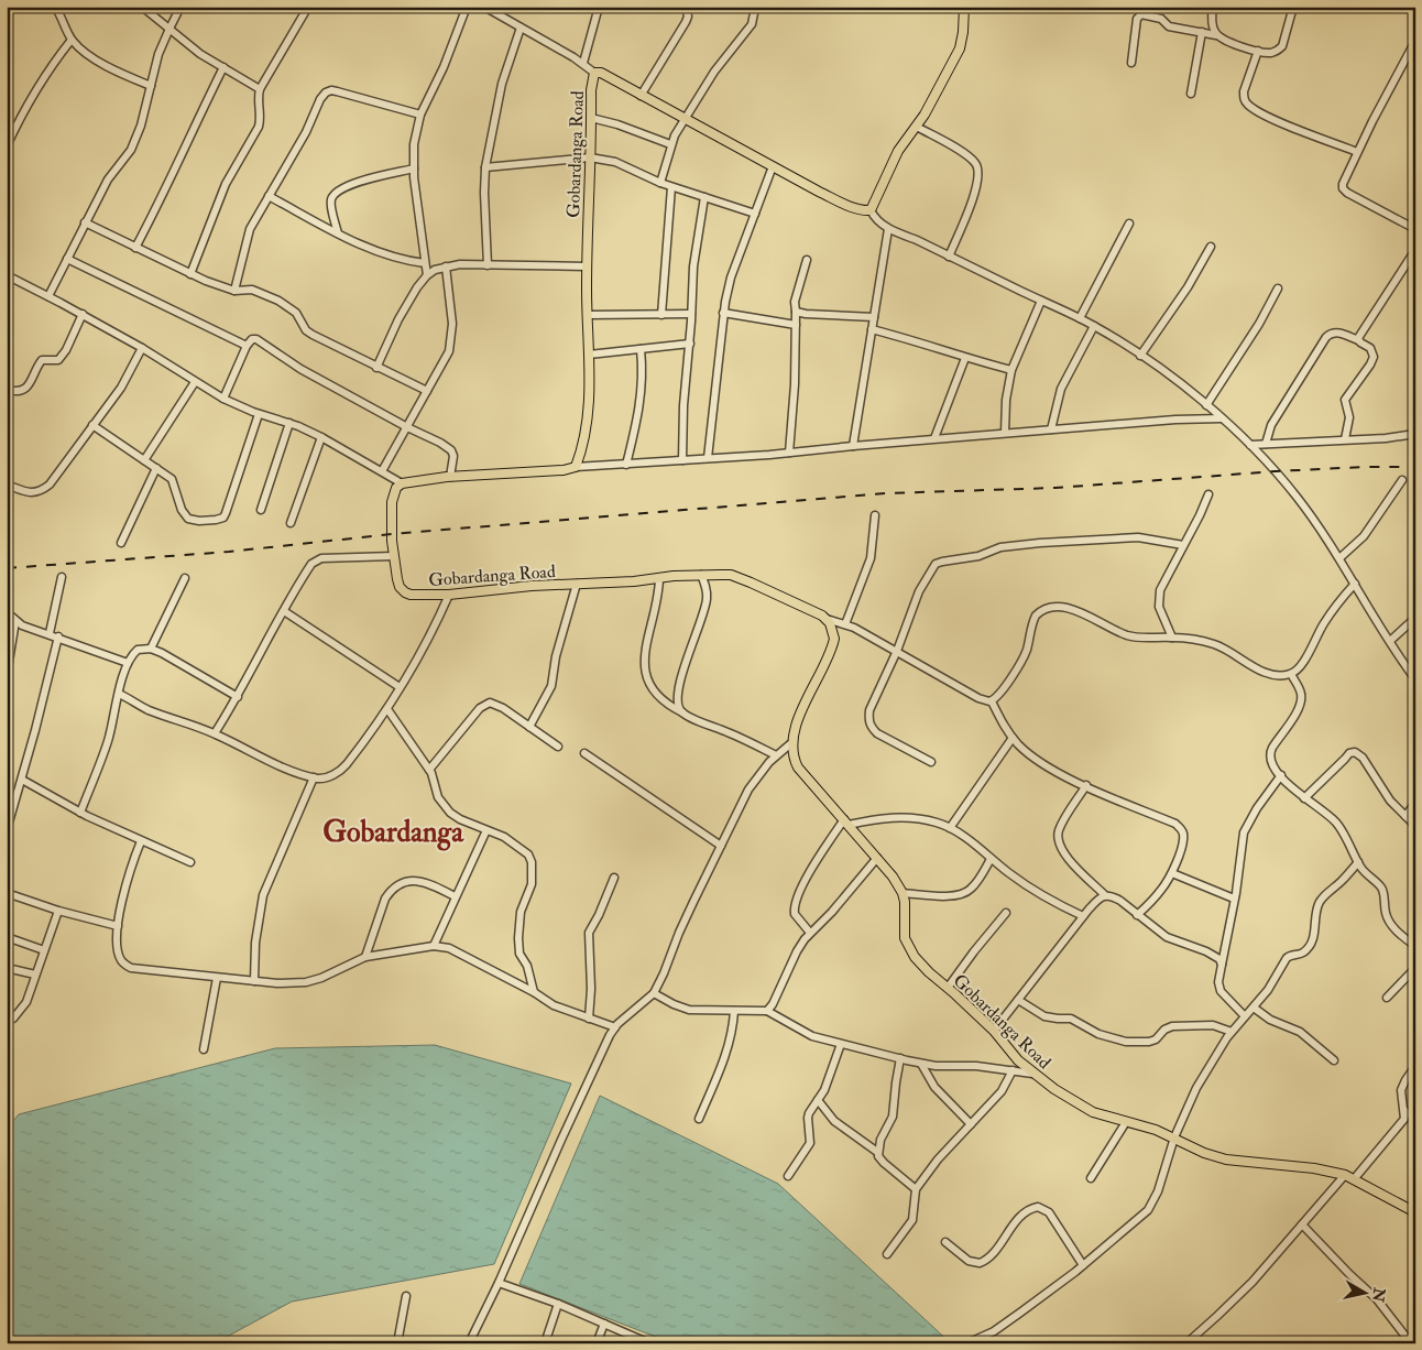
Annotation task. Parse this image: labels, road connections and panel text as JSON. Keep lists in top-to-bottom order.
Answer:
{
  "streets": {
    "main road": ["Gobardanga Road"]
  },
  "districts": ["Gobardanga"],
  "north": "right"
}
